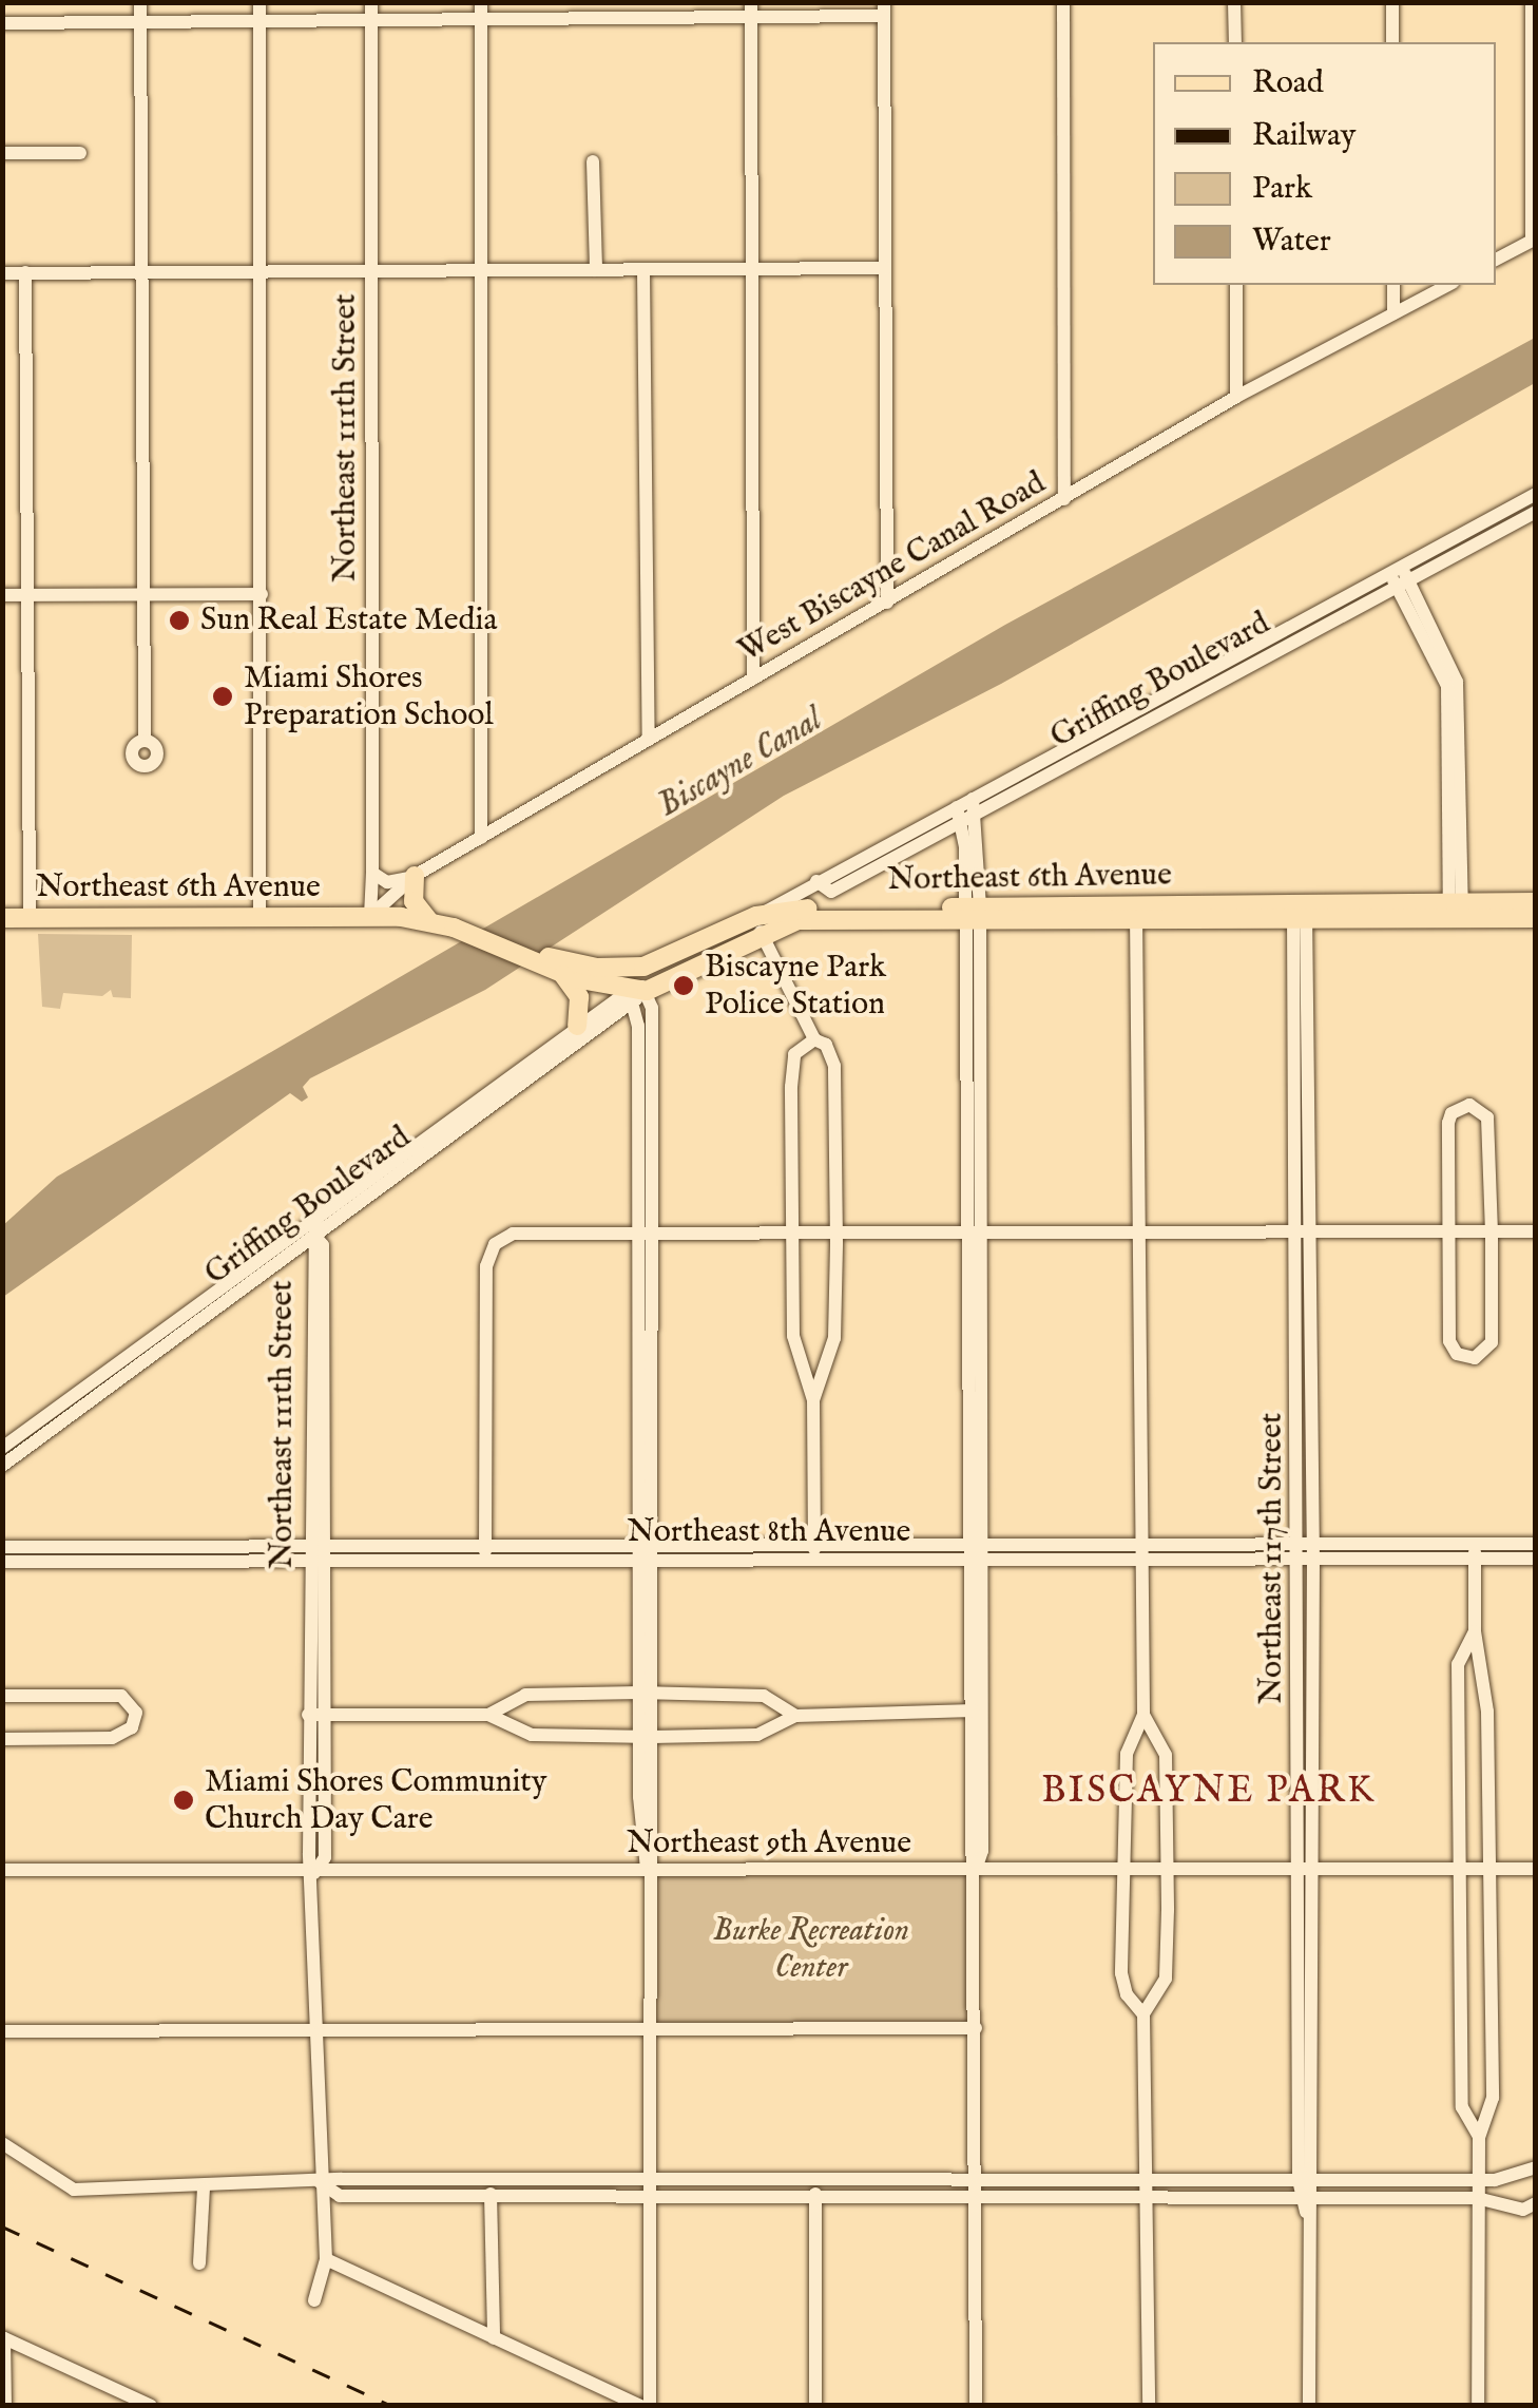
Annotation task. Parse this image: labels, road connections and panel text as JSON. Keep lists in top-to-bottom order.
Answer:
{
  "streets": {
    "main road": ["Griffing Boulevard", "Northeast 6th Avenue"],
    "street": [
      "Northeast 111th Street",
      "West Biscayne Canal Road",
      "Northeast 8th Avenue",
      "Northeast 117th Street",
      "Northeast 9th Avenue"
    ]
  },
  "crossings": [
    ["Northeast 111th Street", "West Biscayne Canal Road"],
    ["Northeast 111th Street", "Griffing Boulevard"],
    ["Northeast 111th Street", "Northeast 6th Avenue"],
    ["Northeast 111th Street", "Northeast 8th Avenue"],
    ["Northeast 111th Street", "Northeast 9th Avenue"],
    ["West Biscayne Canal Road", "Northeast 6th Avenue"],
    ["Griffing Boulevard", "Northeast 6th Avenue"],
    ["Northeast 6th Avenue", "Northeast 117th Street"],
    ["Northeast 8th Avenue", "Northeast 117th Street"],
    ["Northeast 117th Street", "Northeast 9th Avenue"]
  ],
  "districts": ["BISCAYNE PARK"],
  "water": ["Biscayne Canal"],
  "parks": ["Burke Recreation Center"],
  "places": [
    "Sun Real Estate Media",
    "Miami Shores Preparation School",
    "Biscayne Park Police Station",
    "Miami Shores Community Church Day Care"
  ],
  "legend": [
    "Road",
    "Railway",
    "Park",
    "Water"
  ]
}
